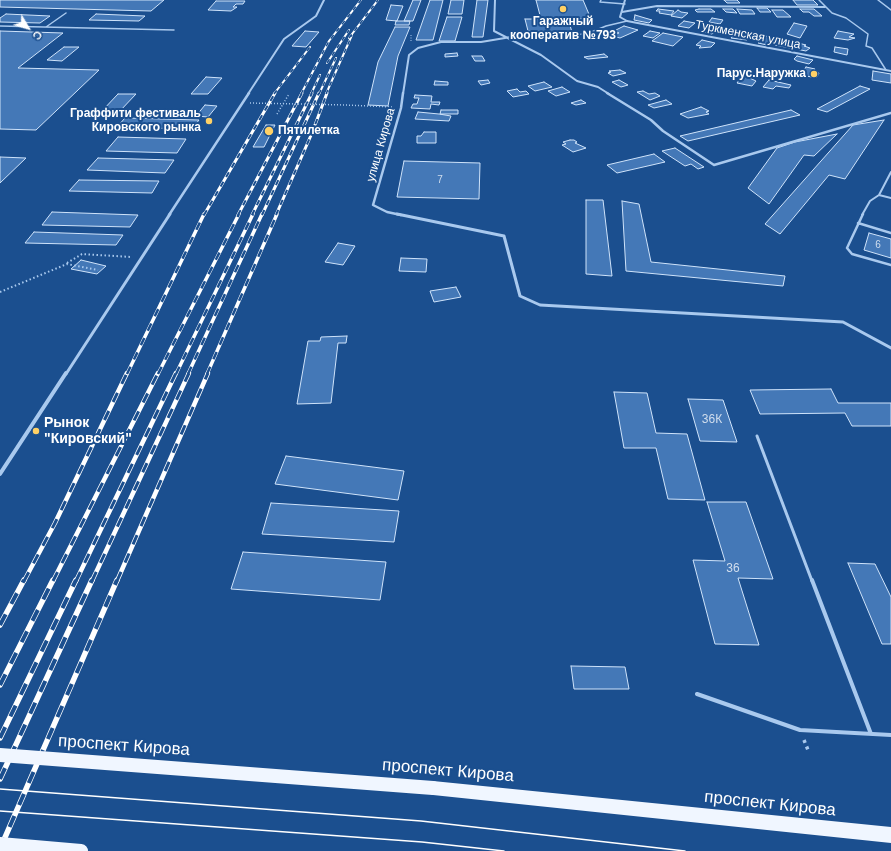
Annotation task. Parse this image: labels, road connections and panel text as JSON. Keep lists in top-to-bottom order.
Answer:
{
  "streets": {
    "main road": ["проспект Кирова"],
    "street": ["Туркменская улица", "улица Кирова"]
  },
  "places": [
    "Гаражный кооператив №793",
    "Парус.Наружка",
    "Граффити фестиваль Кировского рынка",
    "Пятилетка",
    "Рынок \"Кировский\""
  ],
  "house_numbers": [
    "7",
    "6",
    "36К",
    "36"
  ],
  "north": "bottom right"
}
